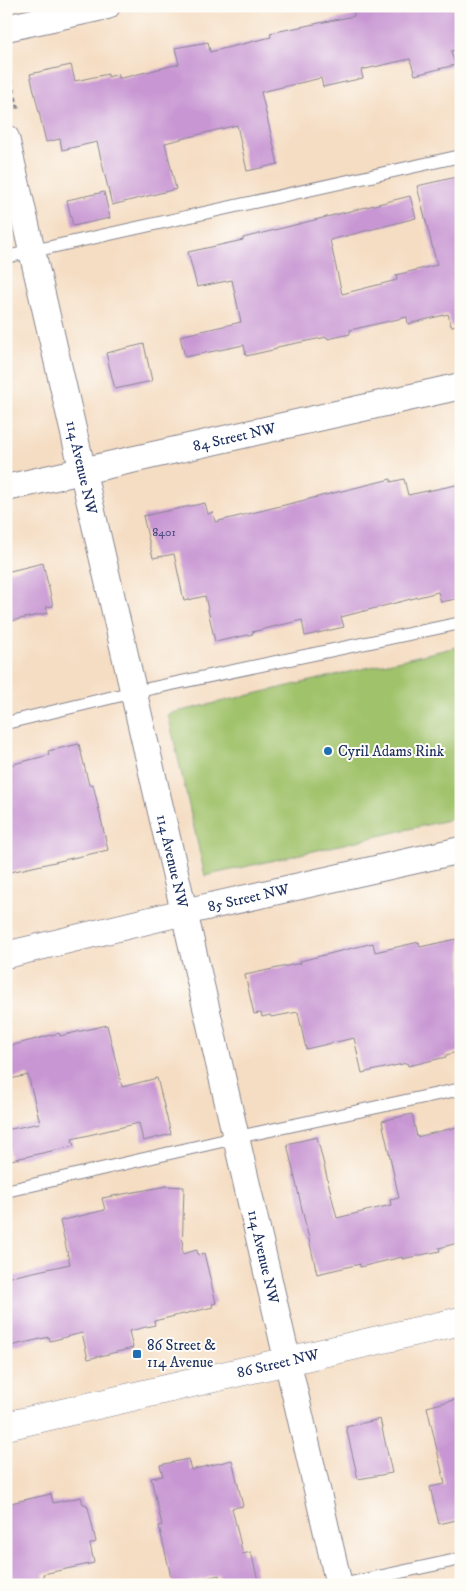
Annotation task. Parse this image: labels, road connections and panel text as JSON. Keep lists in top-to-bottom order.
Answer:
{
  "streets": {
    "street": [
      "84 Street NW",
      "114 Avenue NW",
      "85 Street NW",
      "86 Street NW"
    ]
  },
  "crossings": [
    ["84 Street NW", "114 Avenue NW"],
    ["114 Avenue NW", "85 Street NW"],
    ["114 Avenue NW", "86 Street NW"]
  ],
  "places": {
    "other": ["Cyril Adams Rink"],
    "transit": ["86 Street & 114 Avenue"]
  },
  "house_numbers": ["8401"]
}
